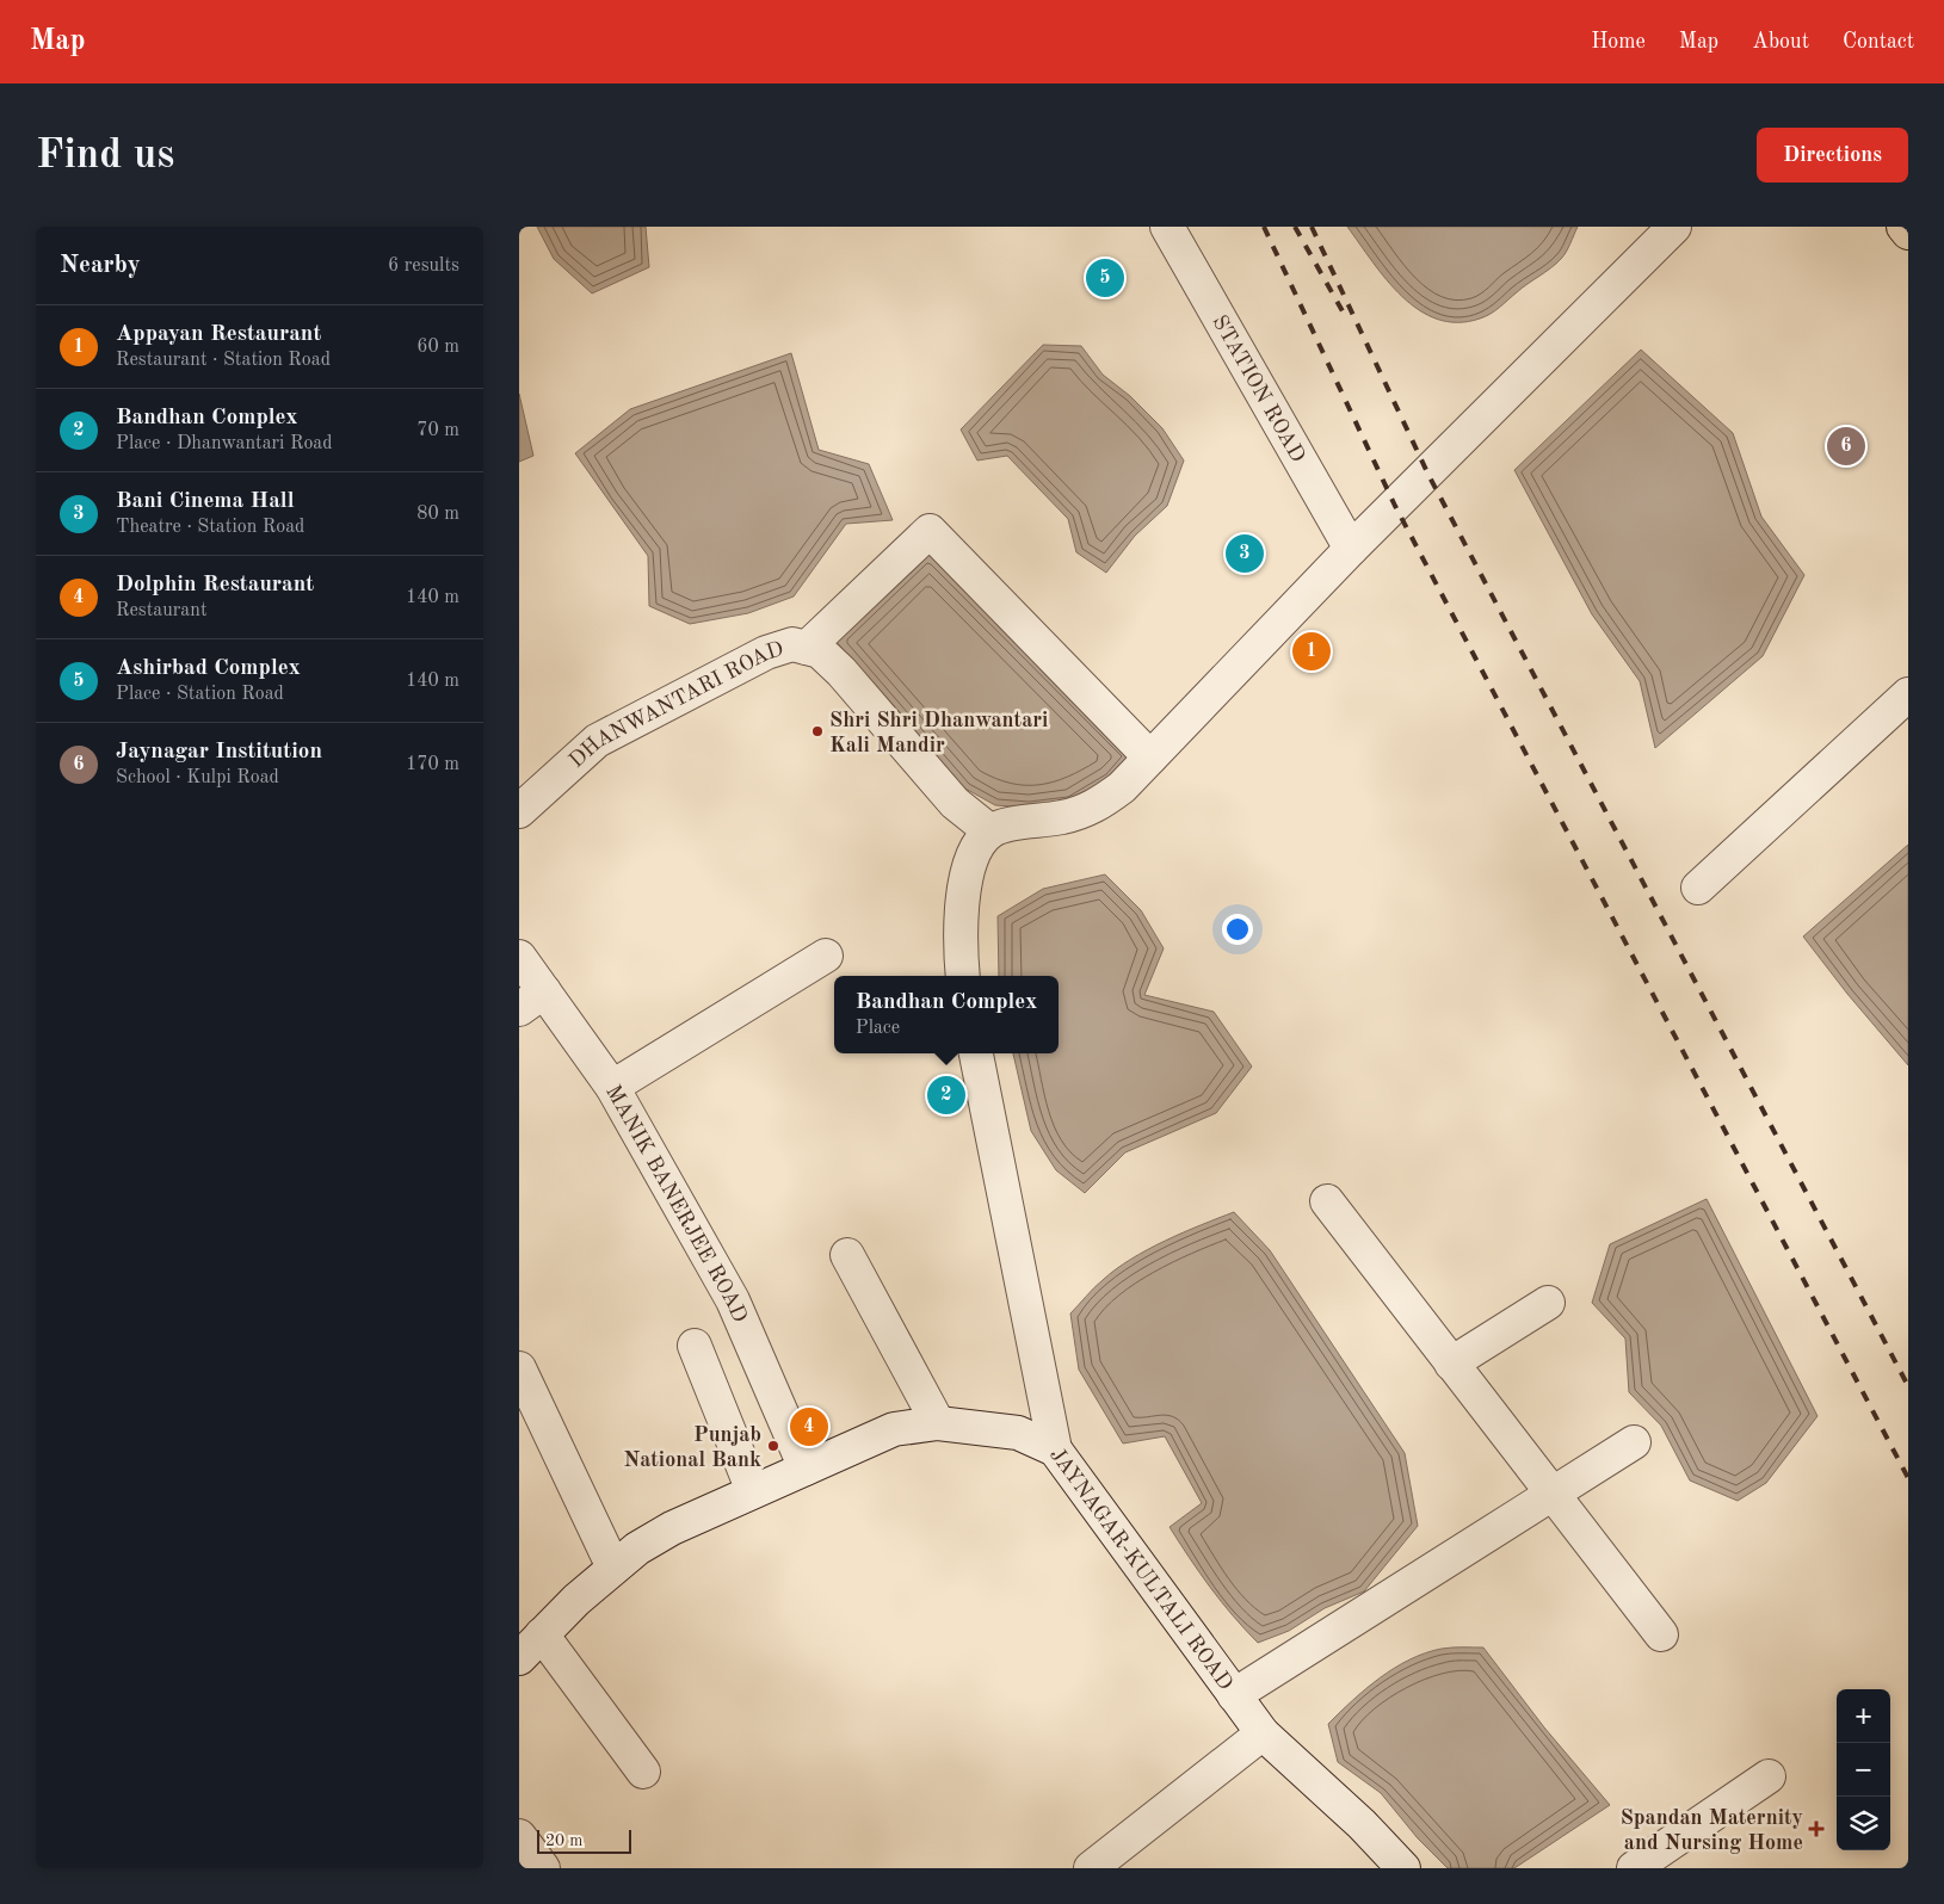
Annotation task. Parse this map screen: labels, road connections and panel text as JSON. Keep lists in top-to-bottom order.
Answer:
{
  "streets": {
    "street": [
      "STATION ROAD",
      "DHANWANTARI ROAD",
      "MANIK BANERJEE ROAD",
      "JAYNAGAR-KULTALI ROAD"
    ]
  },
  "crossings": [
    ["MANIK BANERJEE ROAD", "JAYNAGAR-KULTALI ROAD"]
  ],
  "places": {
    "other": ["Shri Shri Dhanwantari Kali Mandir", "Punjab National Bank"],
    "health": ["Spandan Maternity and Nursing Home"]
  },
  "scale_bar": "20 m",
  "page": {
    "header": "Map",
    "nav": [
      "Home",
      "Map",
      "About",
      "Contact"
    ],
    "buttons": "Directions",
    "title": "Find us",
    "heading": ["Nearby", "6 results"],
    "pins": [
      "5",
      "6",
      "3",
      "1",
      "2",
      "4"
    ],
    "list": [
      {
        "mark": "1",
        "name": "Appayan Restaurant",
        "note": "Restaurant · Station Road",
        "value": "60 m"
      },
      {
        "mark": "2",
        "name": "Bandhan Complex",
        "note": "Place · Dhanwantari Road",
        "value": "70 m"
      },
      {
        "mark": "3",
        "name": "Bani Cinema Hall",
        "note": "Theatre · Station Road",
        "value": "80 m"
      },
      {
        "mark": "4",
        "name": "Dolphin Restaurant",
        "note": "Restaurant",
        "value": "140 m"
      },
      {
        "mark": "5",
        "name": "Ashirbad Complex",
        "note": "Place · Station Road",
        "value": "140 m"
      },
      {
        "mark": "6",
        "name": "Jaynagar Institution",
        "note": "School · Kulpi Road",
        "value": "170 m"
      }
    ],
    "popup": ["Bandhan Complex", "Place"],
    "map_buttons": ["+", "−"],
    "scale": "20 m"
  }
}
